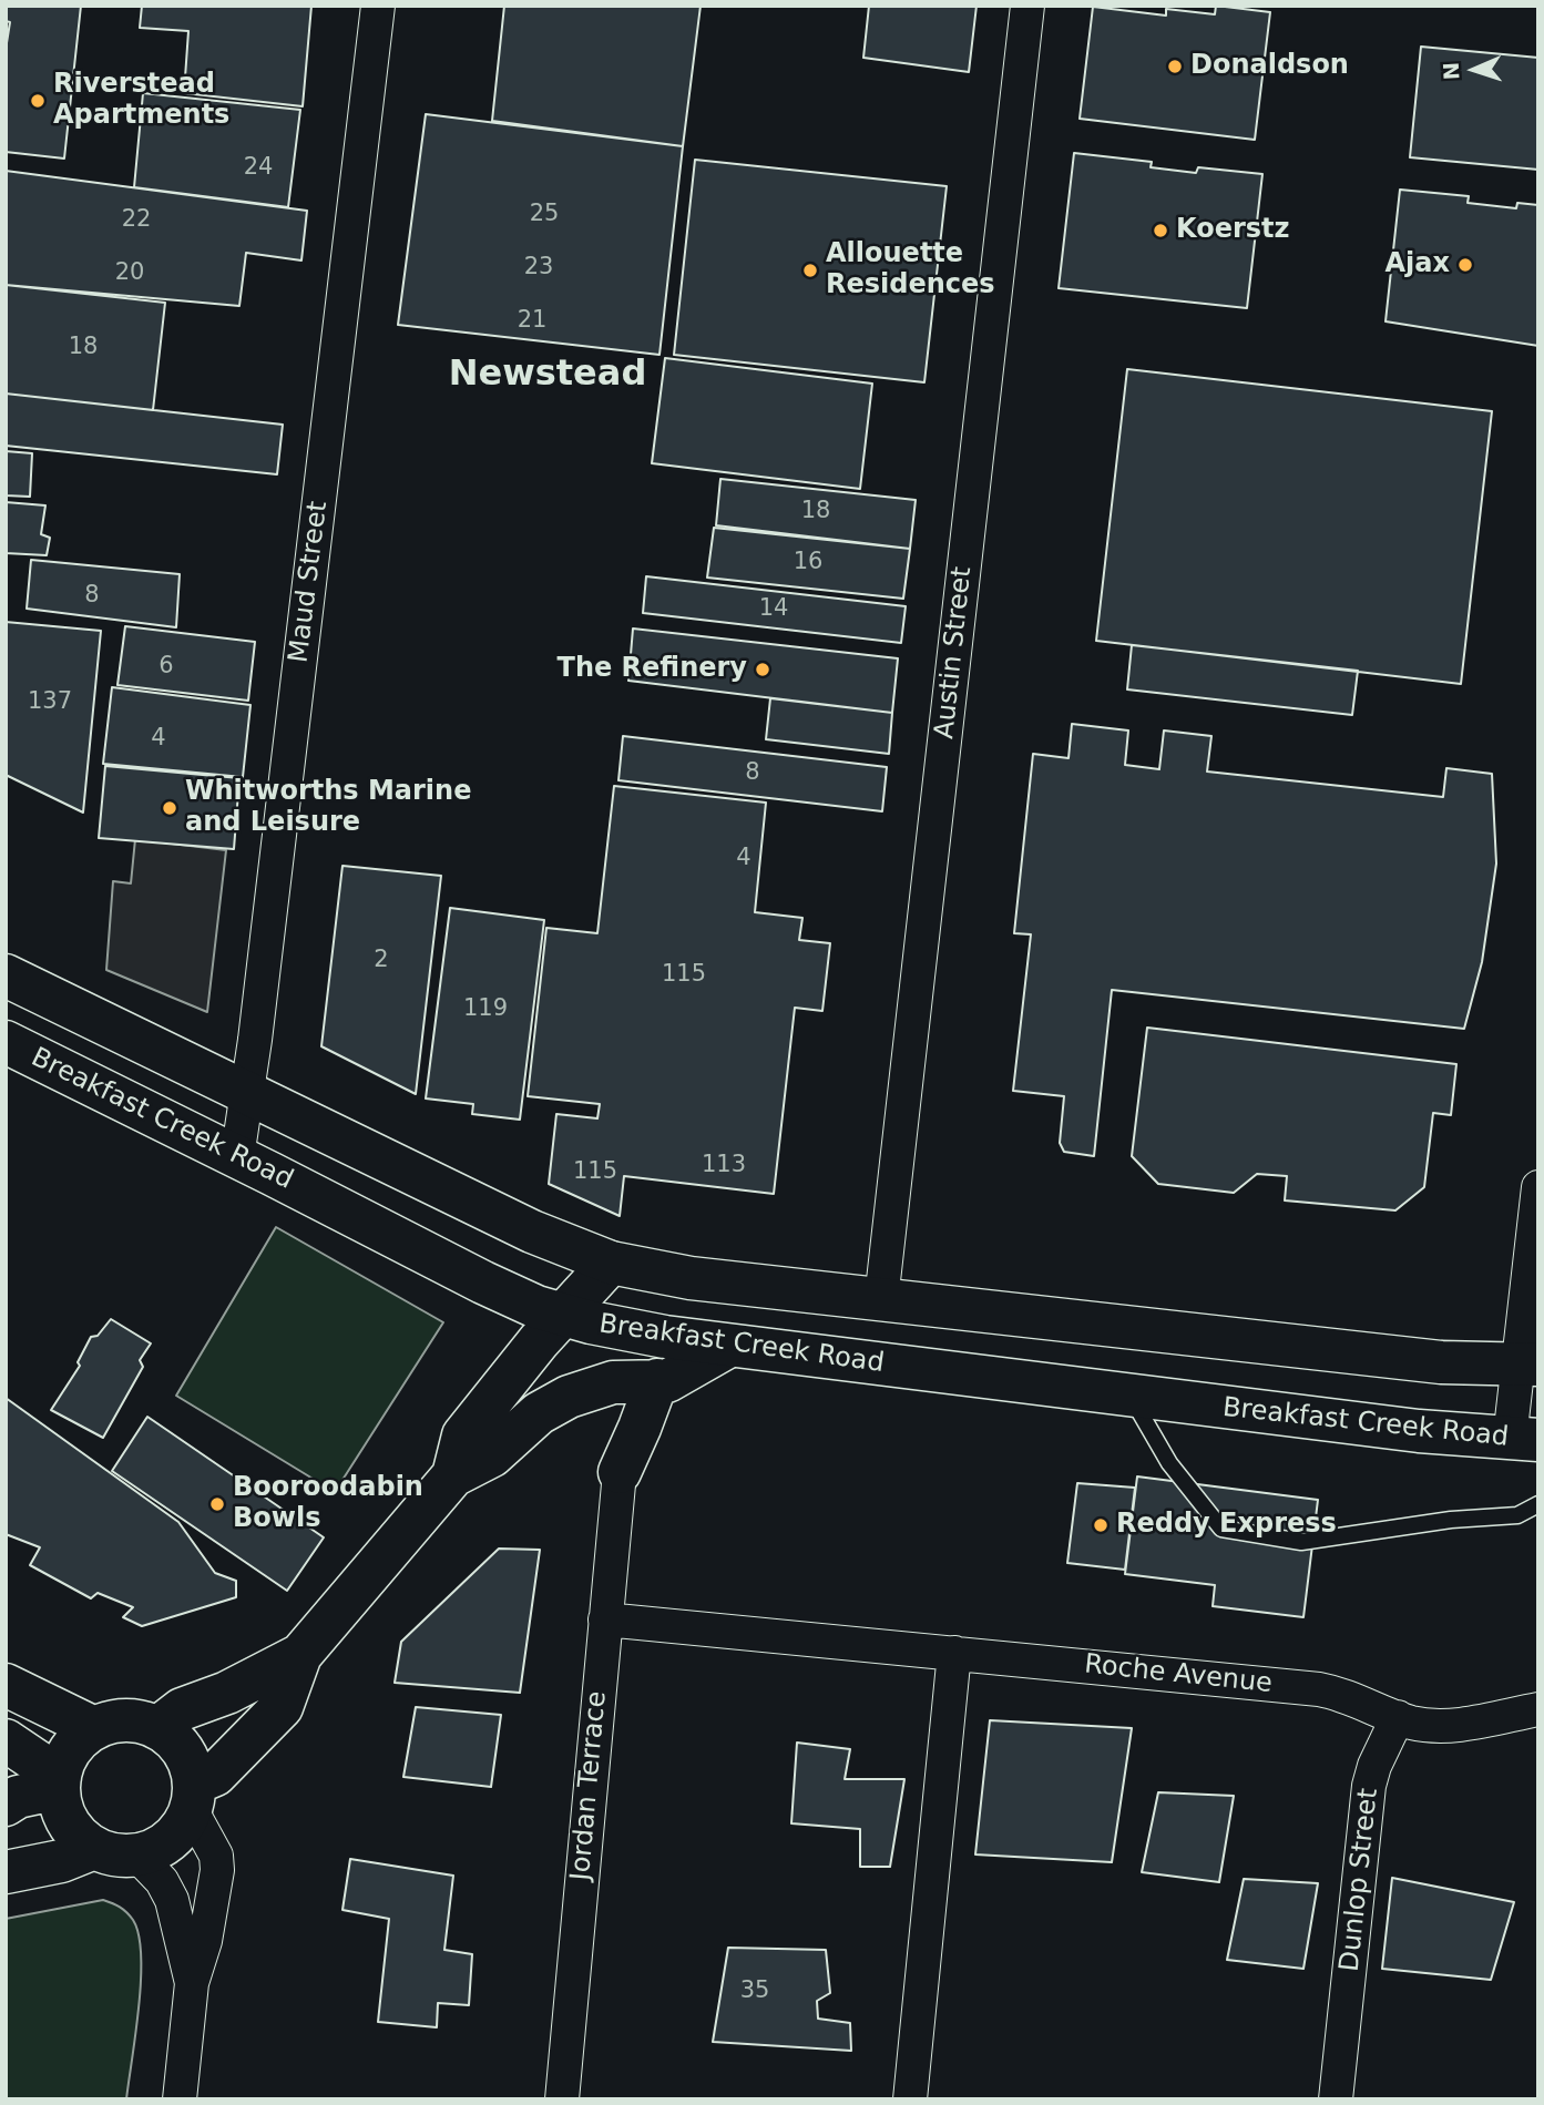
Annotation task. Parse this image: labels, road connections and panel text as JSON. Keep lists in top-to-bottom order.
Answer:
{
  "streets": {
    "main road": ["Breakfast Creek Road"],
    "street": [
      "Maud Street",
      "Austin Street",
      "Roche Avenue",
      "Jordan Terrace",
      "Dunlop Street"
    ]
  },
  "crossings": [
    ["Maud Street", "Breakfast Creek Road"],
    ["Roche Avenue", "Jordan Terrace"],
    ["Roche Avenue", "Dunlop Street"]
  ],
  "districts": ["Newstead"],
  "places": [
    "Donaldson",
    "Riverstead Apartments",
    "Koerstz",
    "Ajax",
    "Allouette Residences",
    "The Refinery",
    "Whitworths Marine and Leisure",
    "Booroodabin Bowls",
    "Reddy Express"
  ],
  "house_numbers": [
    "24",
    "25",
    "22",
    "23",
    "20",
    "21",
    "18",
    "18",
    "16",
    "8",
    "14",
    "6",
    "137",
    "4",
    "8",
    "4",
    "2",
    "115",
    "119",
    "113",
    "115",
    "35"
  ],
  "north": "left"
}
